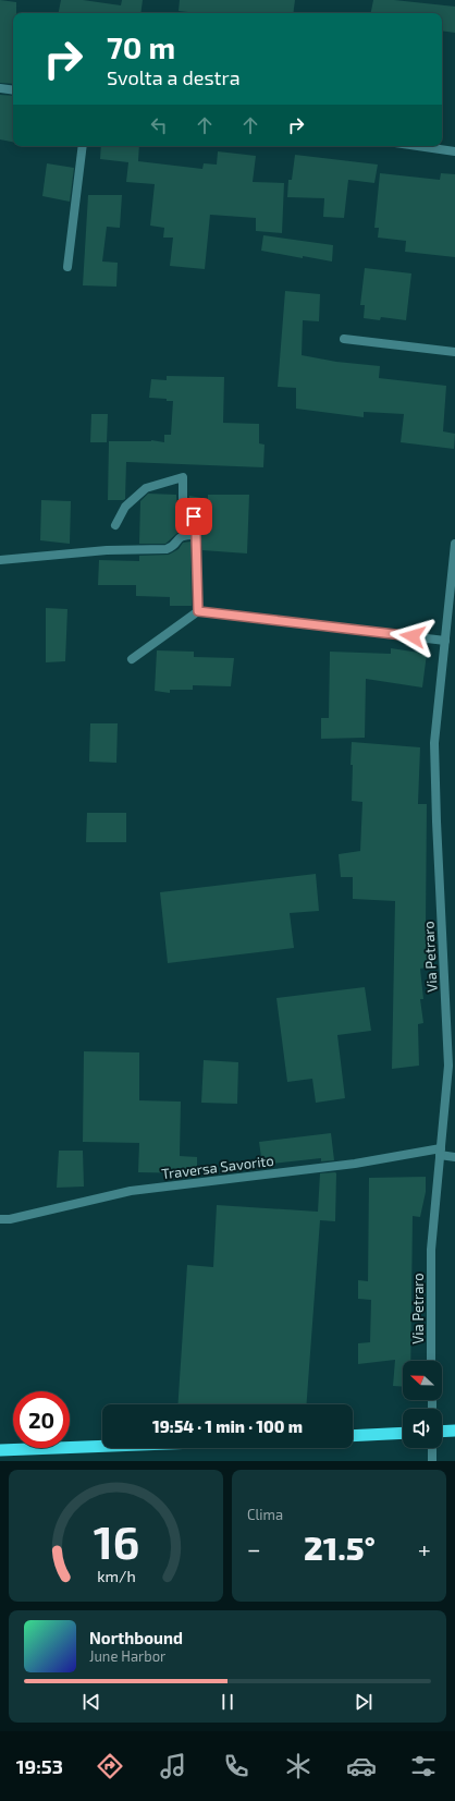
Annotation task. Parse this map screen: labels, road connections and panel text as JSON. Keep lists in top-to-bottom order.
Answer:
{
  "streets": {
    "street": ["Via Petraro", "Traversa Savorito"]
  },
  "crossings": [
    ["Via Petraro", "Traversa Savorito"]
  ],
  "north": "left",
  "page": {
    "turn": ["70 m", "Svolta a destra"],
    "limit": "20",
    "trip": "19:54 · 1 min · 100 m",
    "tile": "Clima",
    "heat": ["−", "21.5°", "+"],
    "song": ["Northbound", "June Harbor"],
    "tabs": "19:53",
    "gauge": ["16", "km/h"]
  }
}
